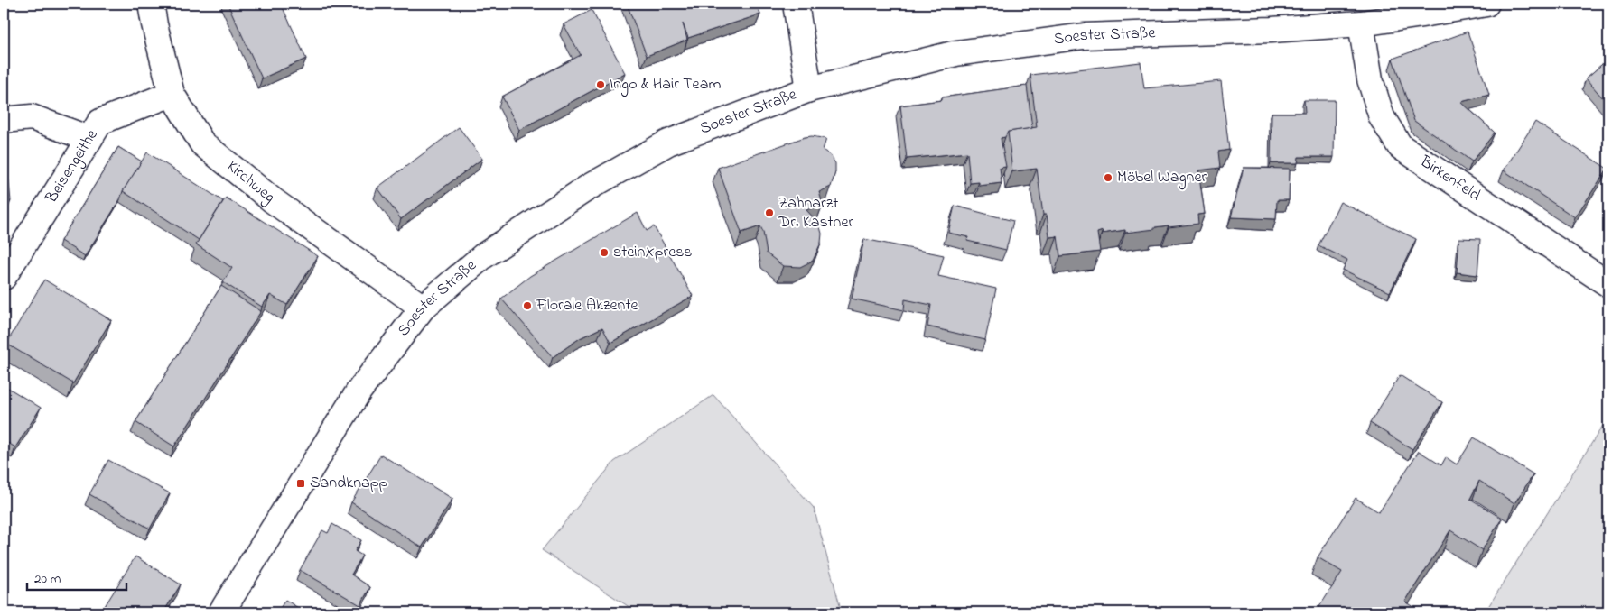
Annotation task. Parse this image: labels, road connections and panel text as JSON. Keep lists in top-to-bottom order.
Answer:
{
  "streets": {
    "street": [
      "Soester Straße",
      "Beisengeithe",
      "Birkenfeld",
      "Kirchweg"
    ]
  },
  "crossings": [
    ["Soester Straße", "Birkenfeld"],
    ["Soester Straße", "Kirchweg"],
    ["Beisengeithe", "Kirchweg"]
  ],
  "places": {
    "other": [
      "Ingo & Hair Team",
      "Möbel Wagner",
      "Zahnarzt Dr. Kastner",
      "steinXpress",
      "Florale Akzente"
    ],
    "transit": ["Sandknapp"]
  },
  "scale_bar": "20 m"
}
